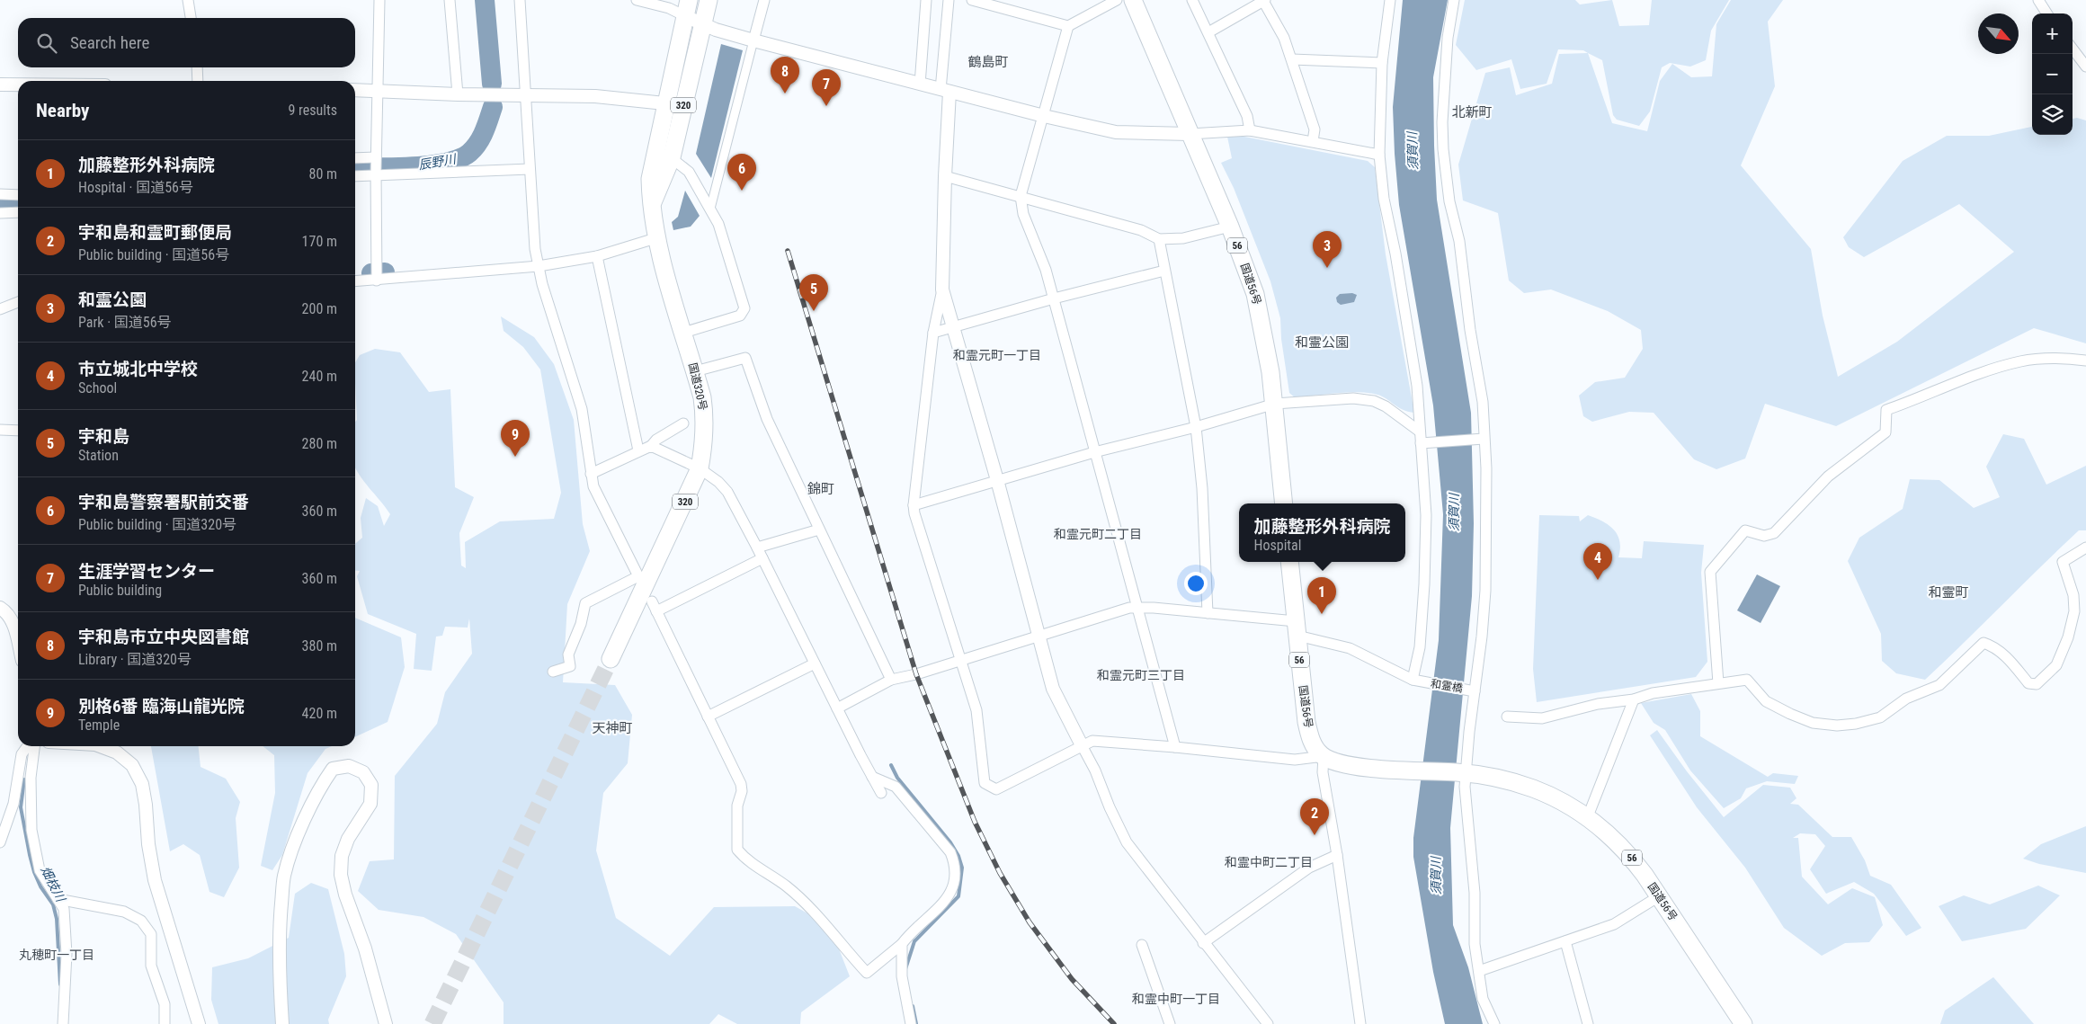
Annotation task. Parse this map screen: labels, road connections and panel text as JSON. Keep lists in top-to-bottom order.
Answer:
{
  "streets": {
    "highway": [
      "320",
      "56",
      "国道56号",
      "国道320号"
    ],
    "street": ["和霊橋"]
  },
  "crossings": [
    ["320", "国道320号"],
    ["56", "国道56号"],
    ["国道56号", "和霊橋"]
  ],
  "districts": [
    "鶴島町",
    "北新町",
    "和霊公園",
    "和霊元町一丁目",
    "錦町",
    "和霊元町二丁目",
    "和霊町",
    "和霊元町三丁目",
    "天神町",
    "和霊中町二丁目",
    "丸穂町一丁目",
    "和霊中町一丁目"
  ],
  "water": ["須賀川", "辰野川", "畑枝川"],
  "north": "bottom right",
  "page": {
    "map_buttons": ["+", "−"],
    "search": "Search here",
    "pins": [
      "8",
      "7",
      "6",
      "3",
      "5",
      "9",
      "4",
      "1",
      "2"
    ],
    "heading": ["Nearby", "9 results"],
    "list": [
      {
        "mark": "1",
        "name": "加藤整形外科病院",
        "note": "Hospital · 国道56号",
        "value": "80 m"
      },
      {
        "mark": "2",
        "name": "宇和島和霊町郵便局",
        "note": "Public building · 国道56号",
        "value": "170 m"
      },
      {
        "mark": "3",
        "name": "和霊公園",
        "note": "Park · 国道56号",
        "value": "200 m"
      },
      {
        "mark": "4",
        "name": "市立城北中学校",
        "note": "School",
        "value": "240 m"
      },
      {
        "mark": "5",
        "name": "宇和島",
        "note": "Station",
        "value": "280 m"
      },
      {
        "mark": "6",
        "name": "宇和島警察署駅前交番",
        "note": "Public building · 国道320号",
        "value": "360 m"
      },
      {
        "mark": "7",
        "name": "生涯学習センター",
        "note": "Public building",
        "value": "360 m"
      },
      {
        "mark": "8",
        "name": "宇和島市立中央図書館",
        "note": "Library · 国道320号",
        "value": "380 m"
      },
      {
        "mark": "9",
        "name": "別格6番 臨海山龍光院",
        "note": "Temple",
        "value": "420 m"
      }
    ],
    "popup": ["加藤整形外科病院", "Hospital"]
  }
}
